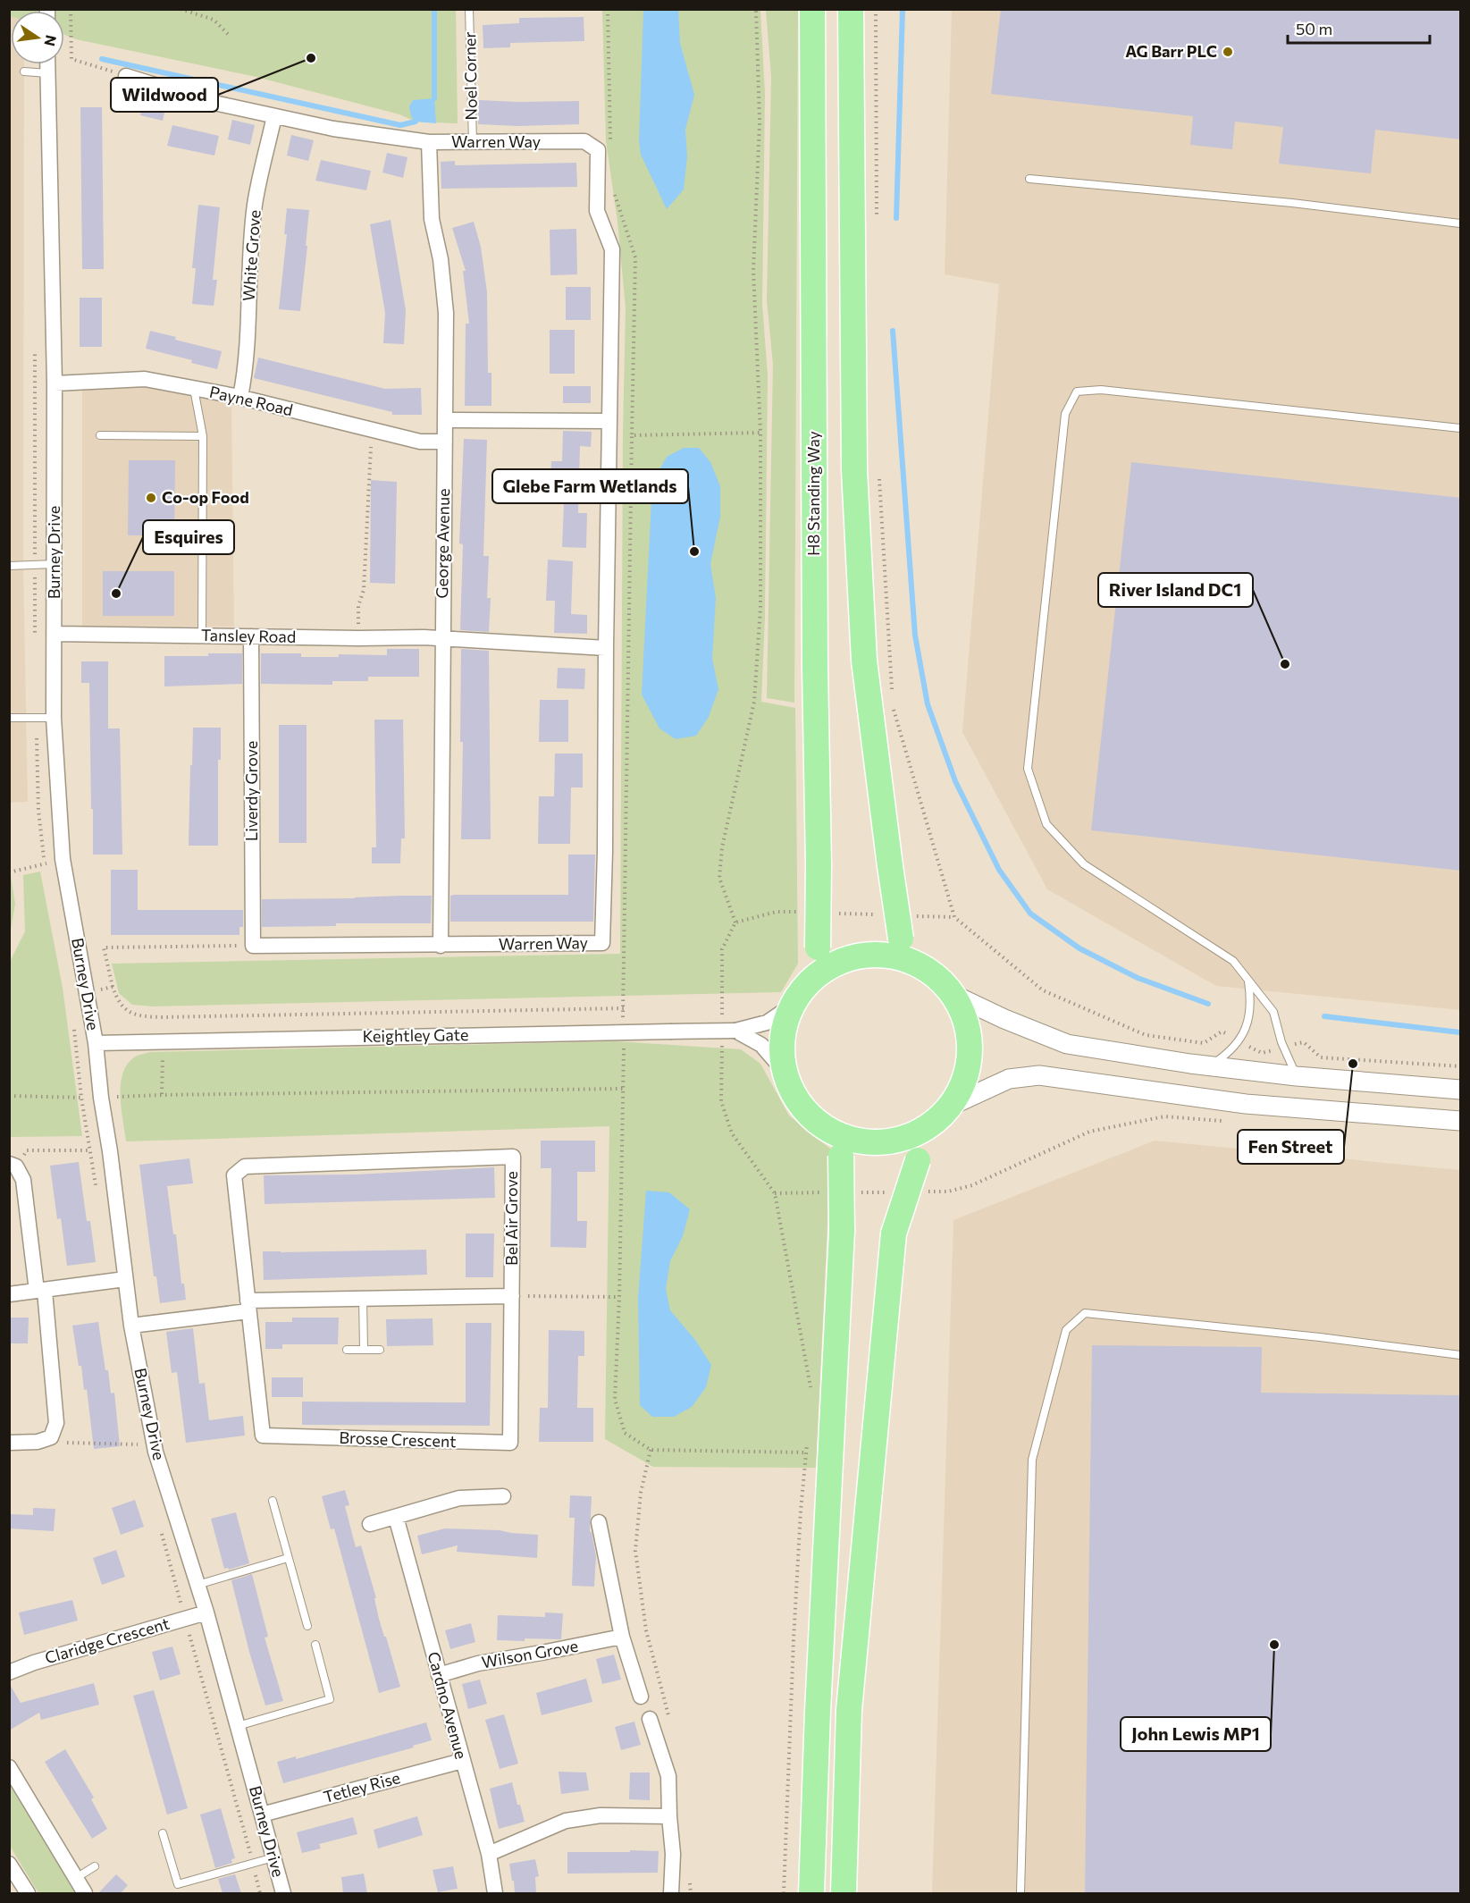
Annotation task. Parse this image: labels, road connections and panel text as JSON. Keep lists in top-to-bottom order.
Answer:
{
  "streets": {
    "highway": ["H8 Standing Way"],
    "street": [
      "Warren Way",
      "White Grove",
      "Payne Road",
      "George Avenue",
      "Burney Drive",
      "Tansley Road",
      "Liverdy Grove",
      "Keightley Gate",
      "Bel Air Grove",
      "Brosse Crescent",
      "Claridge Crescent",
      "Wilson Grove",
      "Cardno Avenue",
      "Tetley Rise"
    ],
    "lane": ["Noel Corner"]
  },
  "crossings": [
    ["Noel Corner", "Warren Way"],
    ["Warren Way", "White Grove"],
    ["Warren Way", "George Avenue"],
    ["Warren Way", "Liverdy Grove"],
    ["White Grove", "Payne Road"],
    ["Payne Road", "George Avenue"],
    ["Payne Road", "Burney Drive"],
    ["George Avenue", "Tansley Road"],
    ["Burney Drive", "Tansley Road"],
    ["Burney Drive", "Keightley Gate"],
    ["Burney Drive", "Claridge Crescent"],
    ["Burney Drive", "Tetley Rise"],
    ["Tansley Road", "Liverdy Grove"],
    ["Bel Air Grove", "Brosse Crescent"],
    ["Wilson Grove", "Cardno Avenue"],
    ["Cardno Avenue", "Tetley Rise"]
  ],
  "places": [
    "AG Barr PLC",
    "Wildwood",
    "Co-op Food",
    "Glebe Farm Wetlands",
    "Esquires",
    "River Island DC1",
    "Fen Street",
    "John Lewis MP1"
  ],
  "scale_bar": "50 m",
  "north": "right"
}
